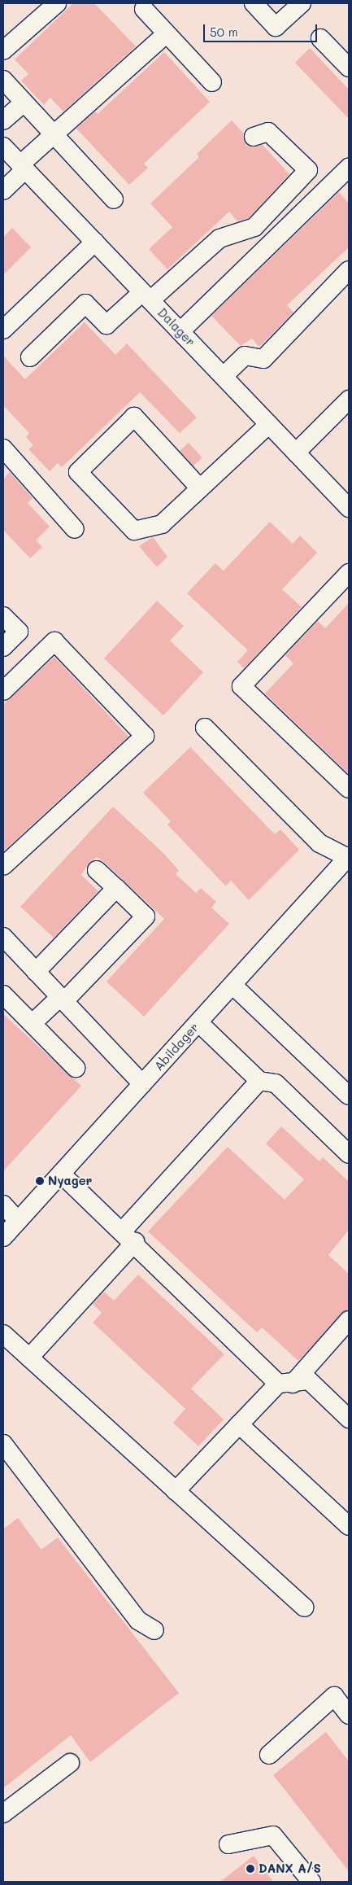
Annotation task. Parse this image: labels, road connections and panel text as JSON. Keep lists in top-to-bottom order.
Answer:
{
  "streets": {
    "street": ["Dalager", "Abildager"]
  },
  "places": ["Nyager", "DANX A/S"],
  "scale_bar": "50 m"
}
